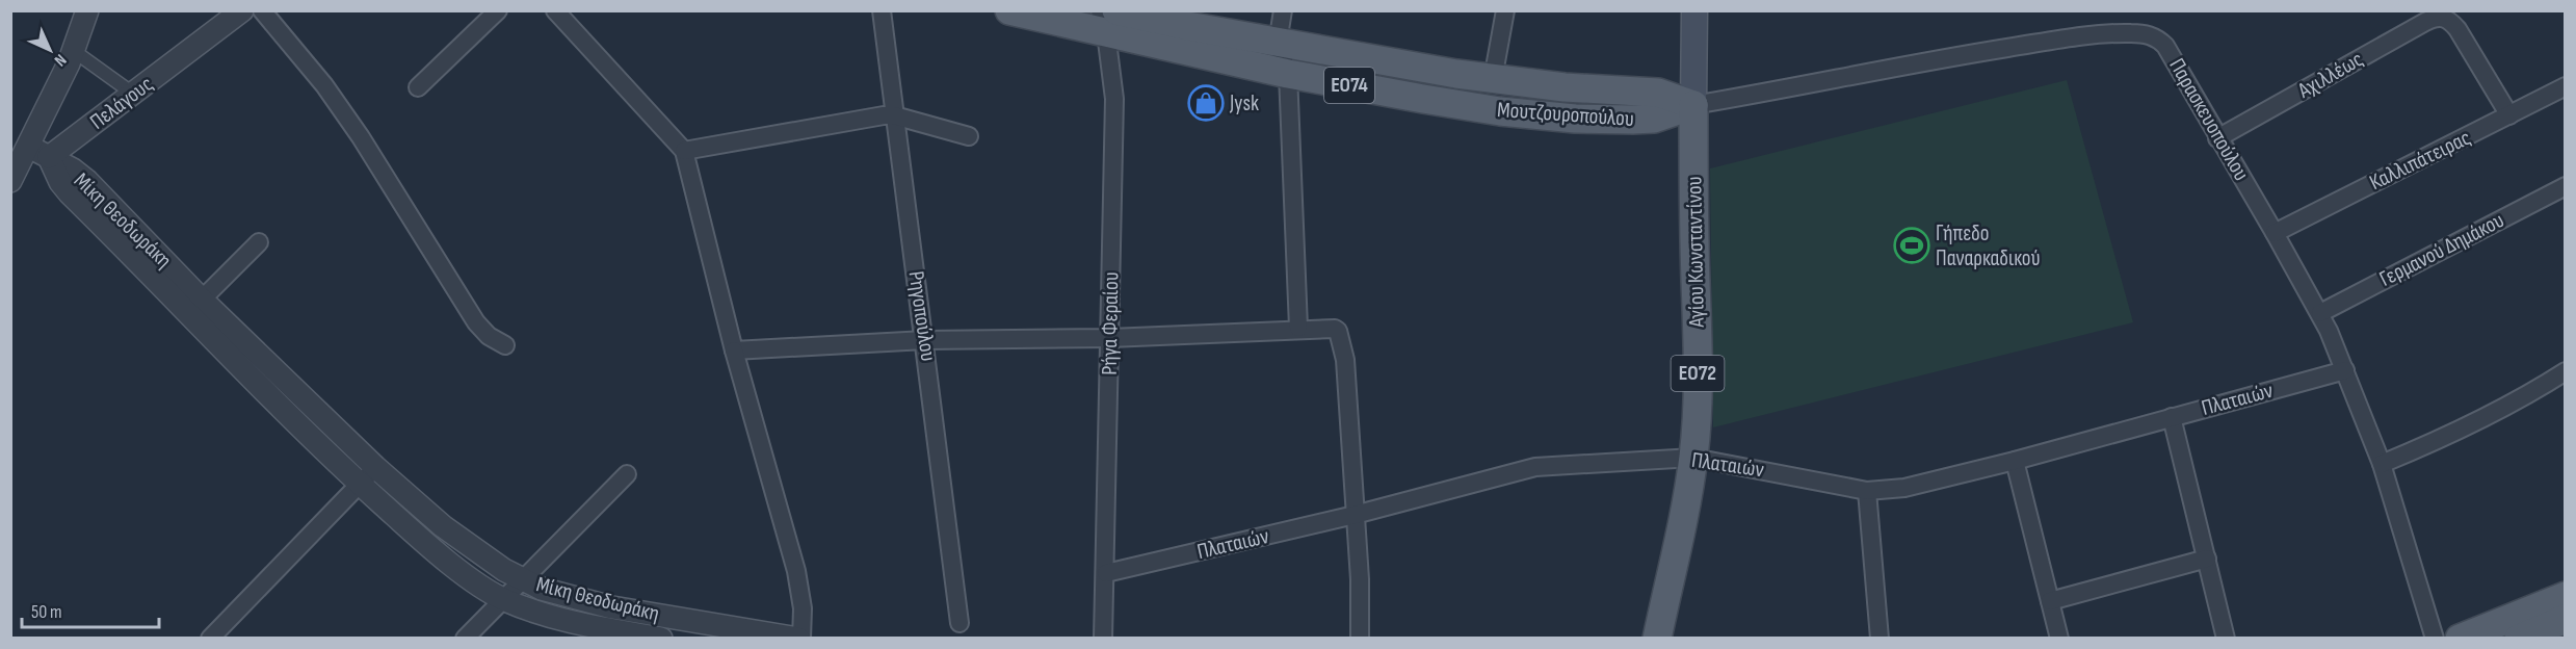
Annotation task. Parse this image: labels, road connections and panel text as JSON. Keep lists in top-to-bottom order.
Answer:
{
  "streets": {
    "main road": [
      "ΕΟ74",
      "Μουτζουροπούλου",
      "Αγίου Κωνσταντίνου",
      "ΕΟ72"
    ],
    "street": [
      "Αχιλλέως",
      "Πελάγους",
      "Παρασκευοπούλου",
      "Καλλιπάτειρας",
      "Μίκη Θεοδωράκη",
      "Γερμανού Δημάκου",
      "Ρηγοπούλου",
      "Ρήγα Φεραίου",
      "Πλαταιών"
    ]
  },
  "crossings": [
    ["Αχιλλέως", "Παρασκευοπούλου"],
    ["Αχιλλέως", "Καλλιπάτειρας"],
    ["Πελάγους", "Μίκη Θεοδωράκη"],
    ["Μουτζουροπούλου", "Παρασκευοπούλου"],
    ["Μουτζουροπούλου", "Αγίου Κωνσταντίνου"],
    ["Μουτζουροπούλου", "Ρήγα Φεραίου"],
    ["Παρασκευοπούλου", "Καλλιπάτειρας"],
    ["Παρασκευοπούλου", "Γερμανού Δημάκου"],
    ["Παρασκευοπούλου", "Αγίου Κωνσταντίνου"],
    ["Παρασκευοπούλου", "Πλαταιών"],
    ["Αγίου Κωνσταντίνου", "Πλαταιών"],
    ["Ρήγα Φεραίου", "Πλαταιών"]
  ],
  "places": {
    "shop": ["Jysk"],
    "sports": ["Γήπεδο Παναρκαδικού"]
  },
  "scale_bar": "50 m",
  "north": "bottom right"
}
